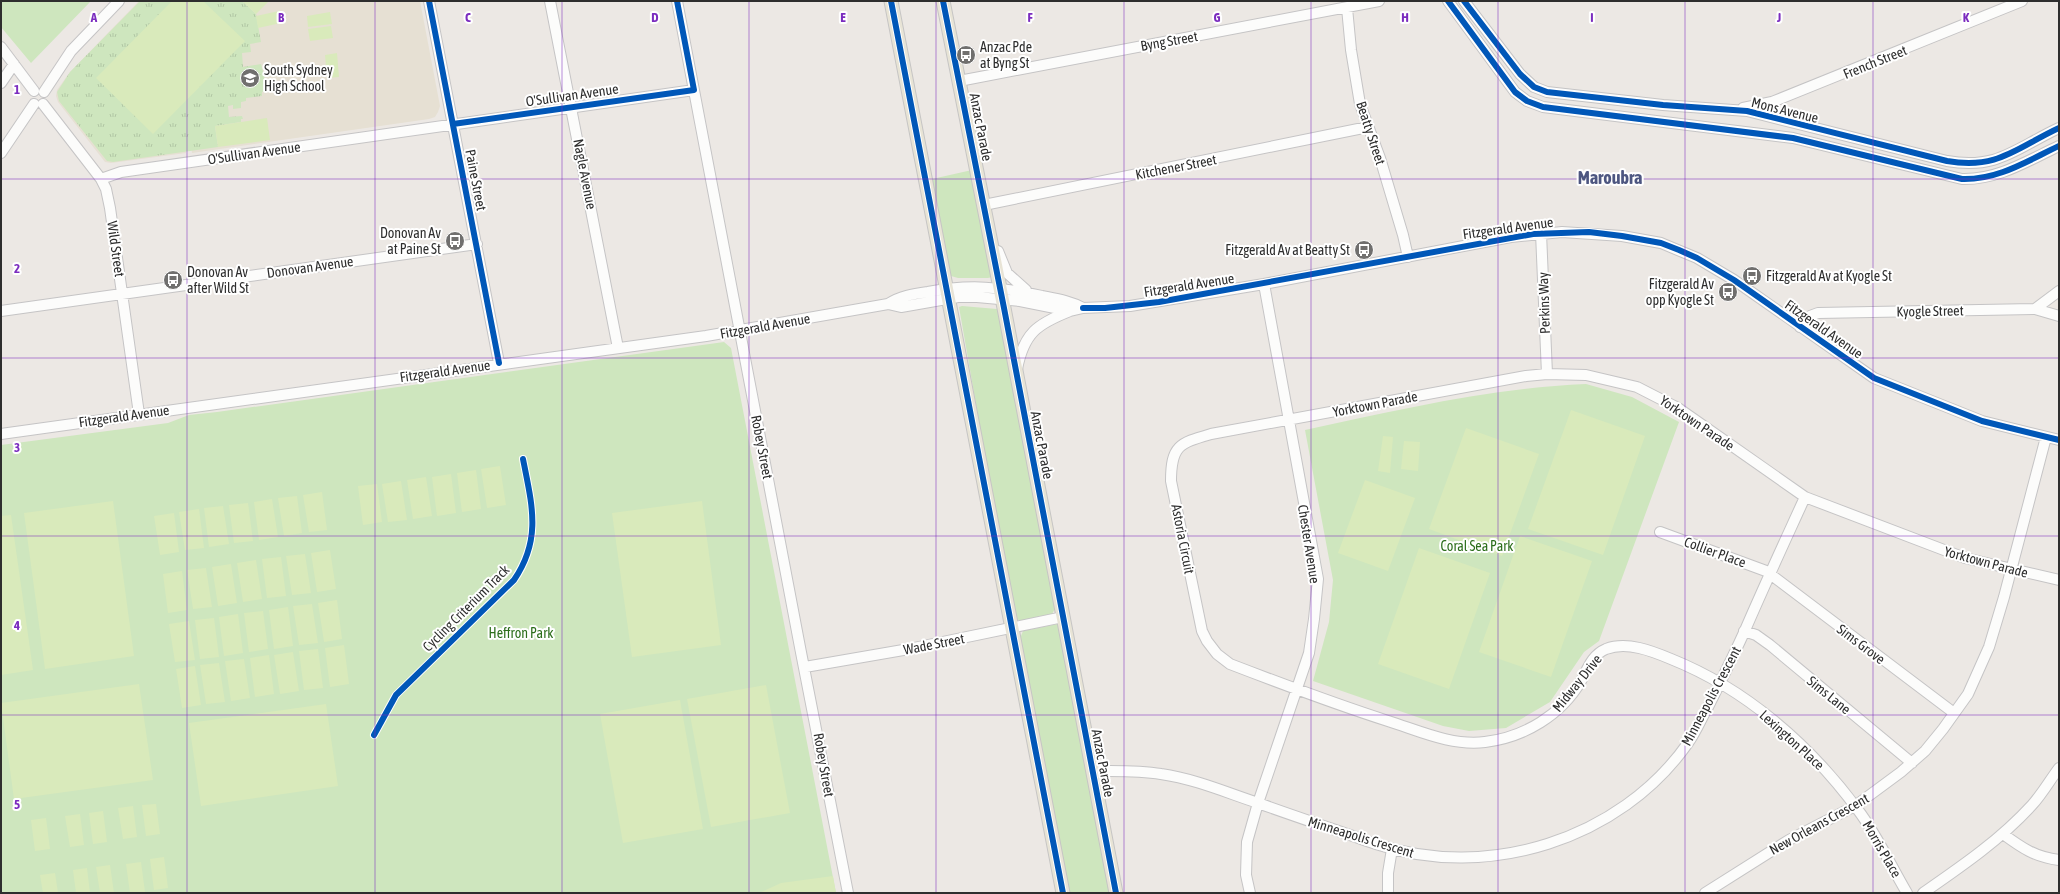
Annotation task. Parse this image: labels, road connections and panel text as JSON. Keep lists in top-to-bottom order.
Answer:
{
  "streets": {
    "main road": ["Anzac Parade"],
    "street": [
      "Byng Street",
      "French Street",
      "O'Sullivan Avenue",
      "Mons Avenue",
      "Beatty Street",
      "Kitchener Street",
      "Nagle Avenue",
      "Paine Street",
      "Fitzgerald Avenue",
      "Wild Street",
      "Donovan Avenue",
      "Perkins Way",
      "Kyogle Street",
      "Yorktown Parade",
      "Robey Street",
      "Astoria Circuit",
      "Chester Avenue",
      "Collier Place",
      "Wade Street",
      "Sims Grove",
      "Midway Drive",
      "Sims Lane",
      "Minneapolis Crescent",
      "Lexington Place",
      "New Orleans Crescent",
      "Morris Place"
    ],
    "cycle path": ["Cycling Criterium Track"]
  },
  "crossings": [
    ["Byng Street", "Anzac Parade"],
    ["Byng Street", "Beatty Street"],
    ["French Street", "Mons Avenue"],
    ["O'Sullivan Avenue", "Nagle Avenue"],
    ["O'Sullivan Avenue", "Paine Street"],
    ["O'Sullivan Avenue", "Wild Street"],
    ["O'Sullivan Avenue", "Robey Street"],
    ["Anzac Parade", "Kitchener Street"],
    ["Anzac Parade", "Fitzgerald Avenue"],
    ["Anzac Parade", "Wade Street"],
    ["Anzac Parade", "Minneapolis Crescent"],
    ["Beatty Street", "Kitchener Street"],
    ["Beatty Street", "Fitzgerald Avenue"],
    ["Nagle Avenue", "Fitzgerald Avenue"],
    ["Paine Street", "Fitzgerald Avenue"],
    ["Paine Street", "Donovan Avenue"],
    ["Fitzgerald Avenue", "Wild Street"],
    ["Fitzgerald Avenue", "Perkins Way"],
    ["Fitzgerald Avenue", "Kyogle Street"],
    ["Fitzgerald Avenue", "Robey Street"],
    ["Fitzgerald Avenue", "Chester Avenue"],
    ["Fitzgerald Avenue", "New Orleans Crescent"],
    ["Wild Street", "Donovan Avenue"],
    ["Perkins Way", "Yorktown Parade"],
    ["Yorktown Parade", "Astoria Circuit"],
    ["Yorktown Parade", "Chester Avenue"],
    ["Yorktown Parade", "Minneapolis Crescent"],
    ["Yorktown Parade", "New Orleans Crescent"],
    ["Robey Street", "Wade Street"],
    ["Astoria Circuit", "Chester Avenue"],
    ["Astoria Circuit", "Midway Drive"],
    ["Chester Avenue", "Midway Drive"],
    ["Chester Avenue", "Minneapolis Crescent"],
    ["Collier Place", "Sims Grove"],
    ["Collier Place", "Minneapolis Crescent"],
    ["Sims Grove", "Minneapolis Crescent"],
    ["Sims Grove", "New Orleans Crescent"],
    ["Midway Drive", "Minneapolis Crescent"],
    ["Midway Drive", "Lexington Place"],
    ["Sims Lane", "Minneapolis Crescent"],
    ["Sims Lane", "New Orleans Crescent"],
    ["Minneapolis Crescent", "Lexington Place"],
    ["Lexington Place", "New Orleans Crescent"],
    ["Lexington Place", "Morris Place"],
    ["New Orleans Crescent", "Morris Place"]
  ],
  "districts": ["Maroubra"],
  "parks": ["Coral Sea Park", "Heffron Park"],
  "places": {
    "bus stop": [
      "Anzac Pde at Byng St",
      "Donovan Av at Paine St",
      "Fitzgerald Av at Beatty St",
      "Fitzgerald Av at Kyogle St",
      "Donovan Av after Wild St",
      "Fitzgerald Av opp Kyogle St"
    ],
    "school or university": ["South Sydney High School"]
  },
  "grid": {
    "columns": [
      "A",
      "B",
      "C",
      "D",
      "E",
      "F",
      "G",
      "H",
      "I",
      "J",
      "K"
    ],
    "rows": [
      "1",
      "2",
      "3",
      "4",
      "5"
    ]
  }
}
